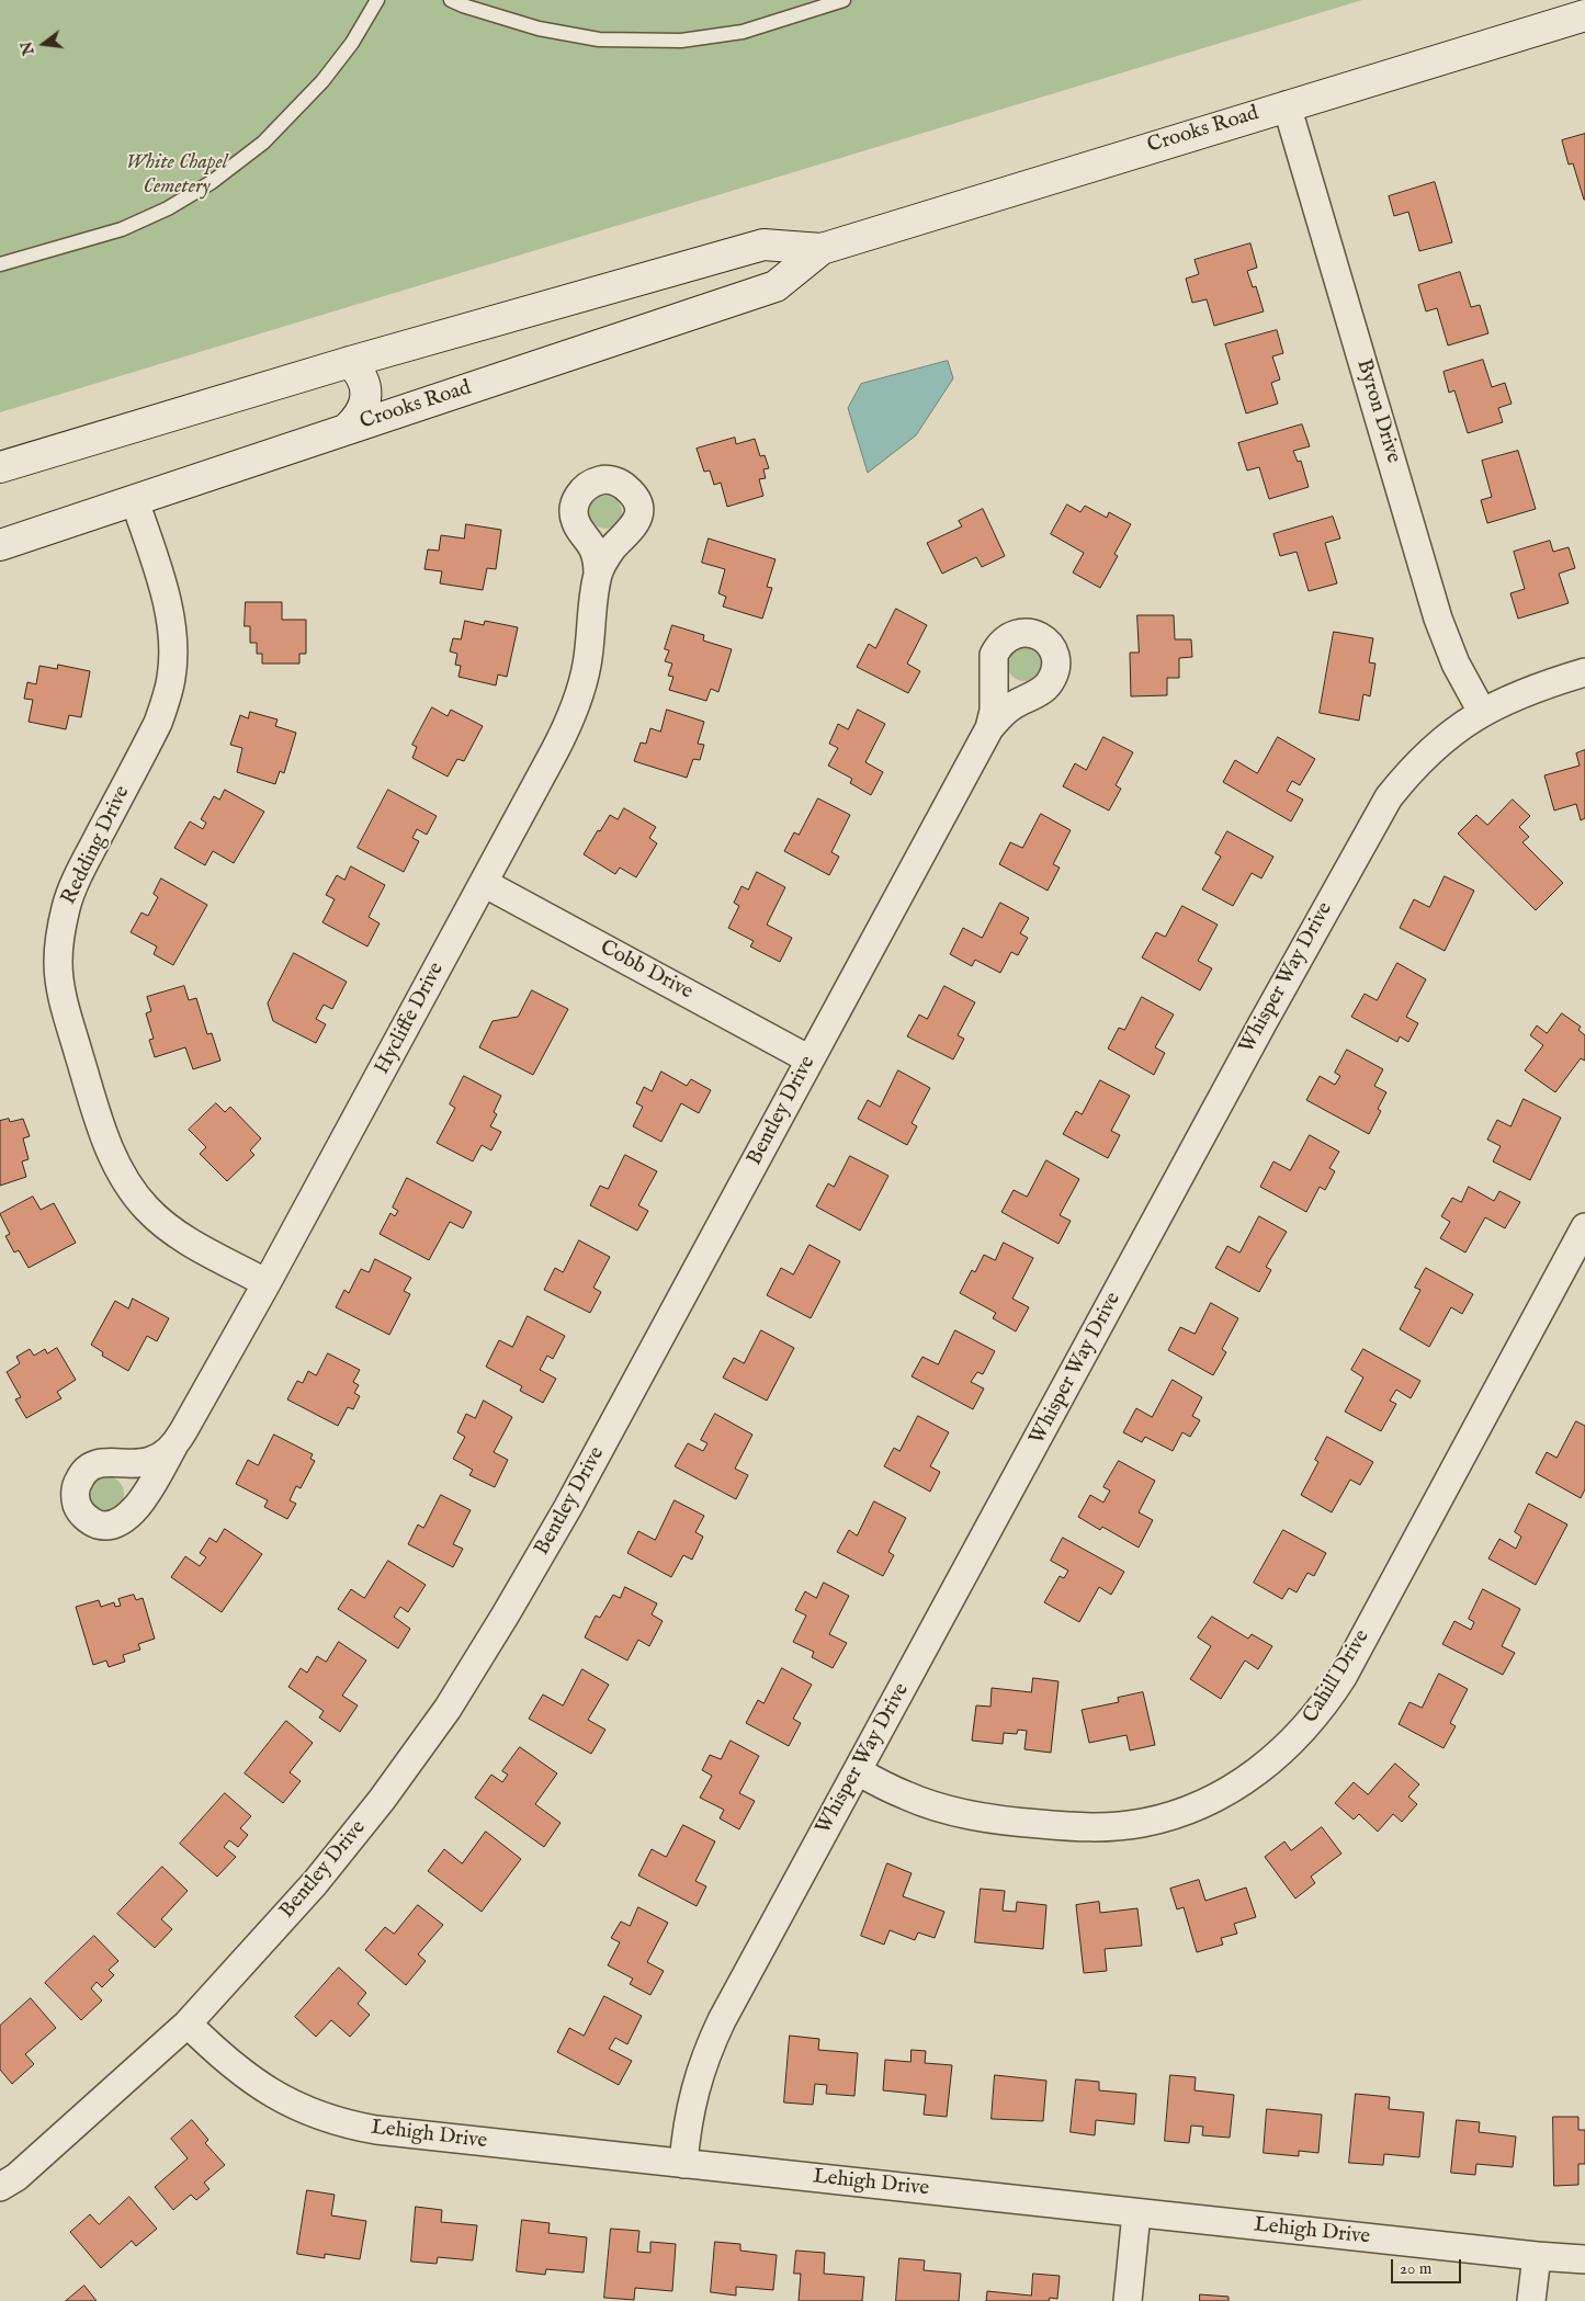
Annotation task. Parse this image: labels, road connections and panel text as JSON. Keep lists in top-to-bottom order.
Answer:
{
  "streets": {
    "main road": ["Crooks Road"],
    "street": [
      "Byron Drive",
      "Redding Drive",
      "Cobb Drive",
      "Whisper Way Drive",
      "Hycliffe Drive",
      "Bentley Drive",
      "Cahill Drive",
      "Lehigh Drive"
    ]
  },
  "crossings": [
    ["Crooks Road", "Byron Drive"],
    ["Crooks Road", "Redding Drive"],
    ["Byron Drive", "Whisper Way Drive"],
    ["Redding Drive", "Hycliffe Drive"],
    ["Cobb Drive", "Hycliffe Drive"],
    ["Cobb Drive", "Bentley Drive"],
    ["Whisper Way Drive", "Cahill Drive"],
    ["Whisper Way Drive", "Lehigh Drive"],
    ["Bentley Drive", "Lehigh Drive"]
  ],
  "parks": ["White Chapel Cemetery"],
  "scale_bar": "20 m",
  "north": "left"
}
